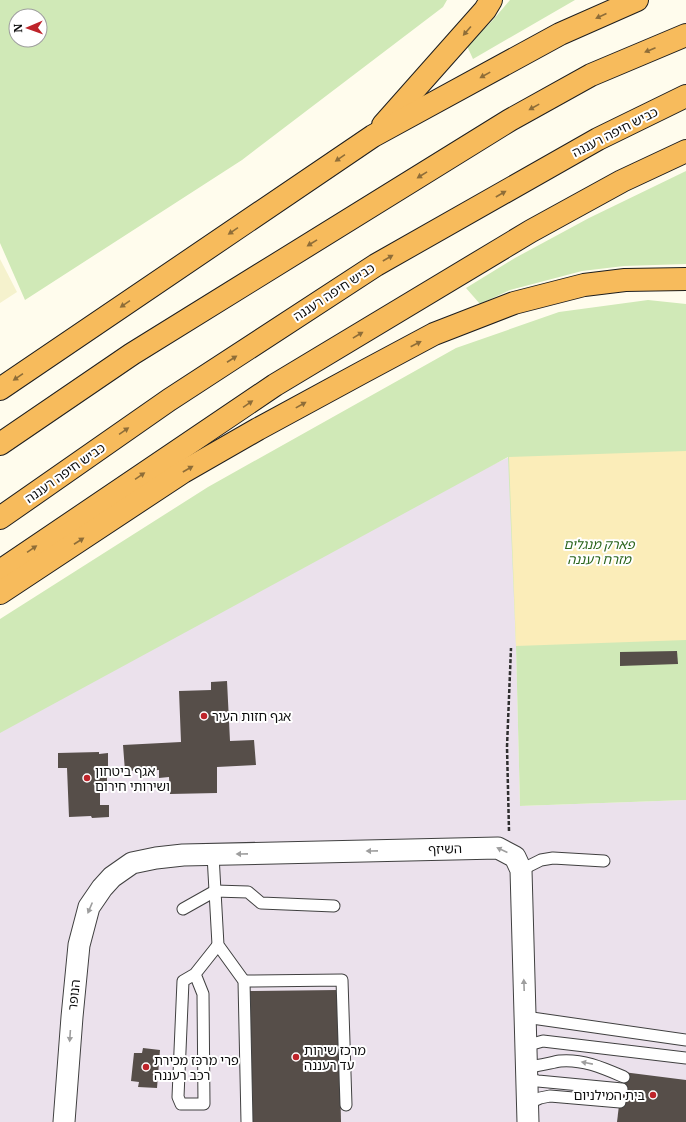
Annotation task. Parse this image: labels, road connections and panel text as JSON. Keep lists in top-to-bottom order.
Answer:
{
  "streets": {
    "highway": ["כביש חיפה רעננה"],
    "street": ["השיזף", "הנופר"]
  },
  "crossings": [
    ["השיזף", "הנופר"]
  ],
  "one_way": ["השיזף", "הנופר"],
  "parks": ["פארק מנגלים מזרח רעננה"],
  "places": [
    "אגף חזות העיר",
    "אגף ביטחון ושירותי חירום",
    "מרכז שירות עד רעננה",
    "פרי מרכז מכירת רכב רעננה",
    "בית המילניום"
  ],
  "north": "left"
}
